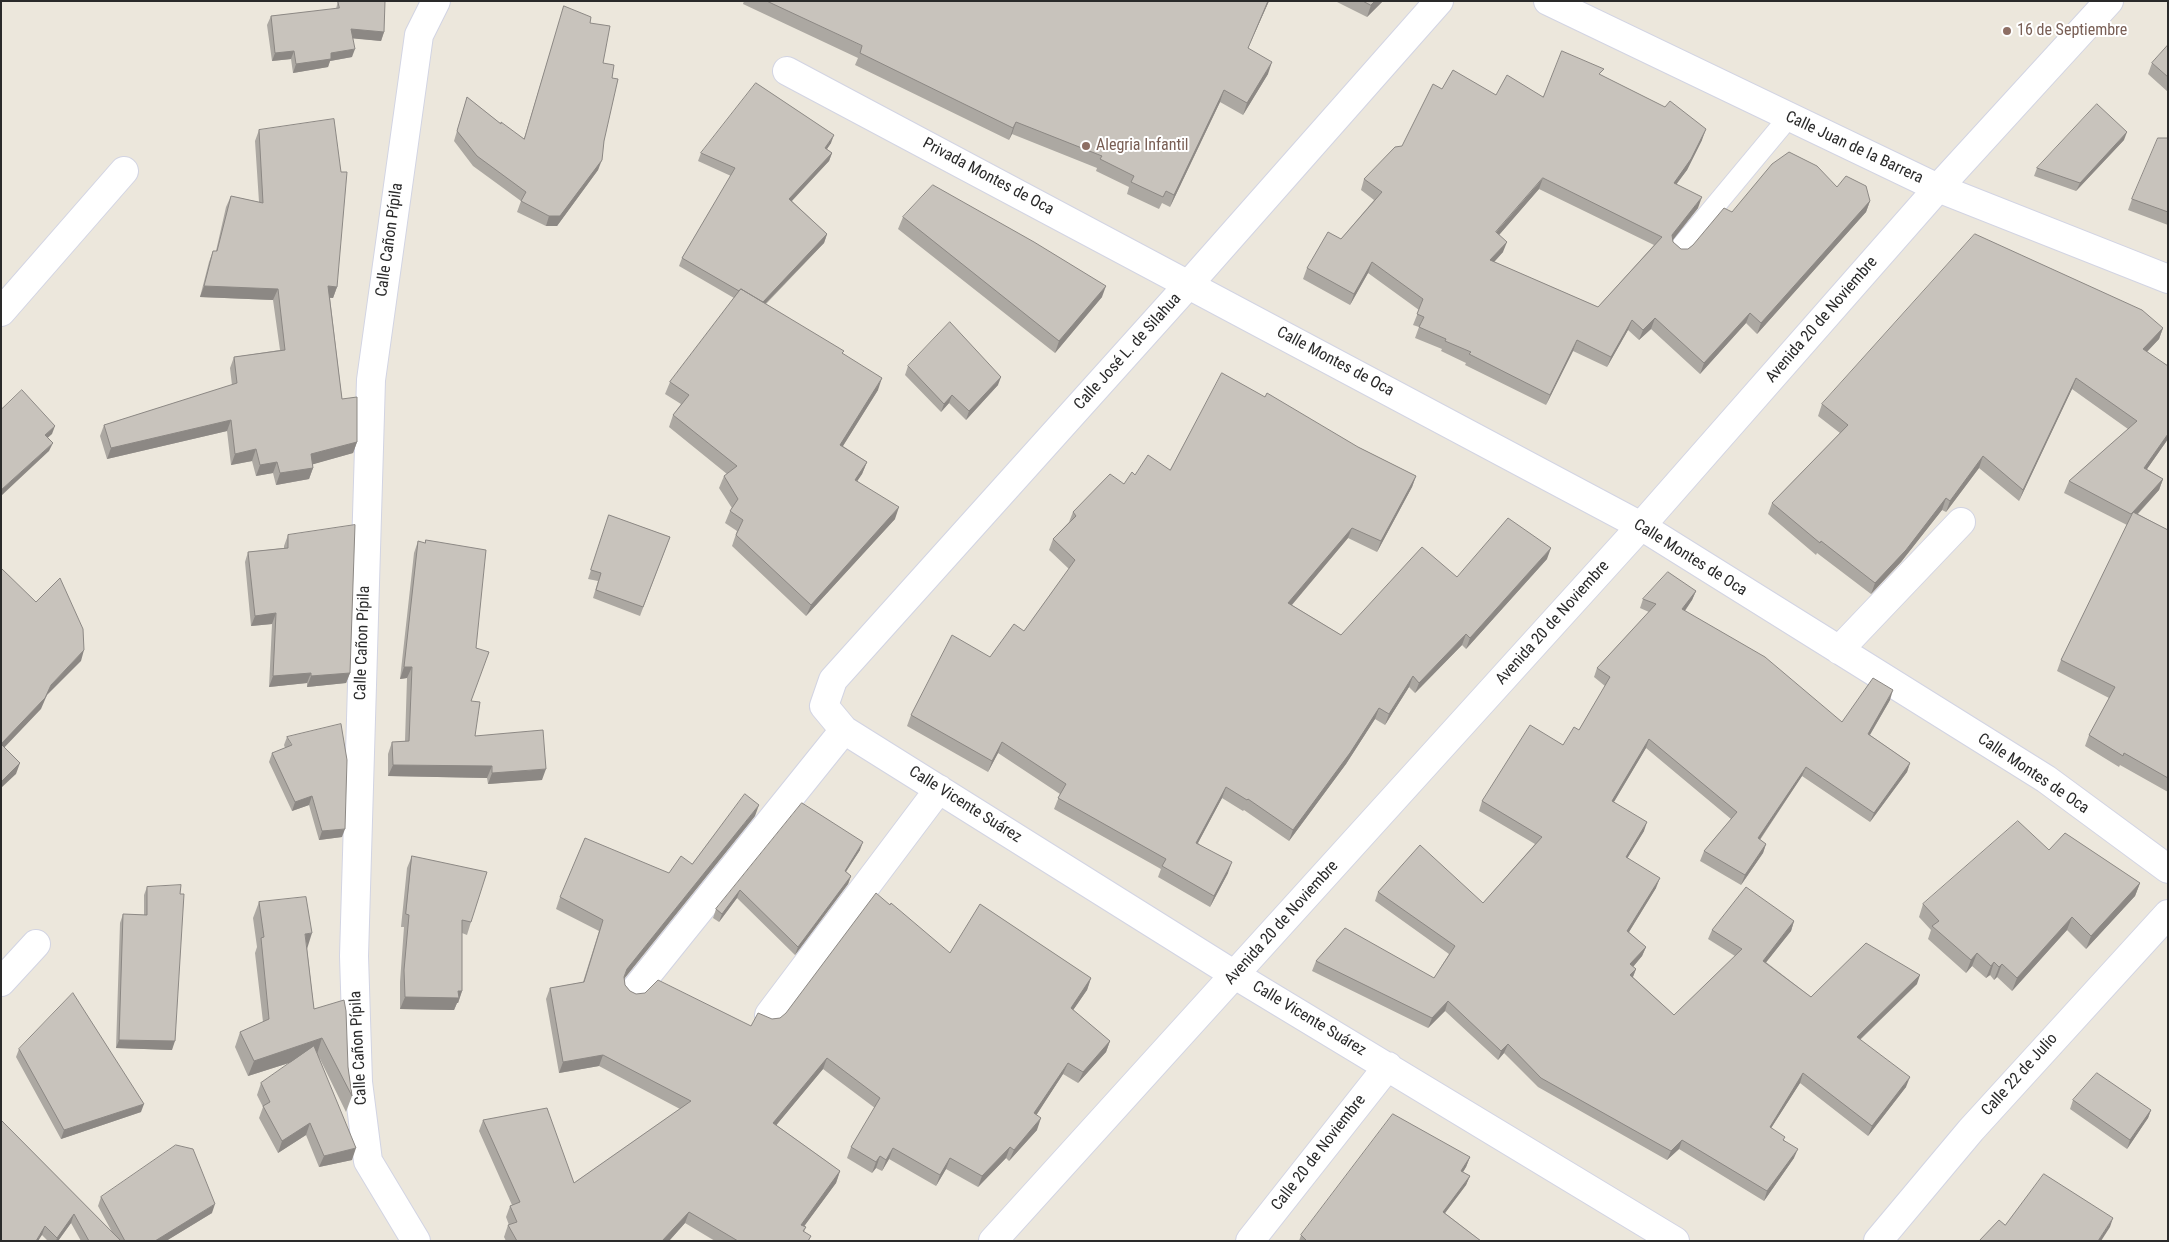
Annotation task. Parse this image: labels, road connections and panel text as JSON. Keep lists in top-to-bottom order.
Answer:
{
  "streets": {
    "street": [
      "Calle Juan de la Barrera",
      "Privada Montes de Oca",
      "Calle Cañon Pípila",
      "Avenida 20 de Noviembre",
      "Calle José L. de Silahua",
      "Calle Montes de Oca",
      "Calle Vicente Suárez",
      "Calle 22 de Julio",
      "Calle 20 de Noviembre"
    ]
  },
  "crossings": [
    ["Calle Juan de la Barrera", "Avenida 20 de Noviembre"],
    ["Privada Montes de Oca", "Calle José L. de Silahua"],
    ["Privada Montes de Oca", "Calle Montes de Oca"],
    ["Avenida 20 de Noviembre", "Calle Montes de Oca"],
    ["Avenida 20 de Noviembre", "Calle Vicente Suárez"],
    ["Calle José L. de Silahua", "Calle Montes de Oca"],
    ["Calle José L. de Silahua", "Calle Vicente Suárez"],
    ["Calle Vicente Suárez", "Calle 20 de Noviembre"]
  ],
  "places": ["16 de Septiembre", "Alegria Infantil"]
}
